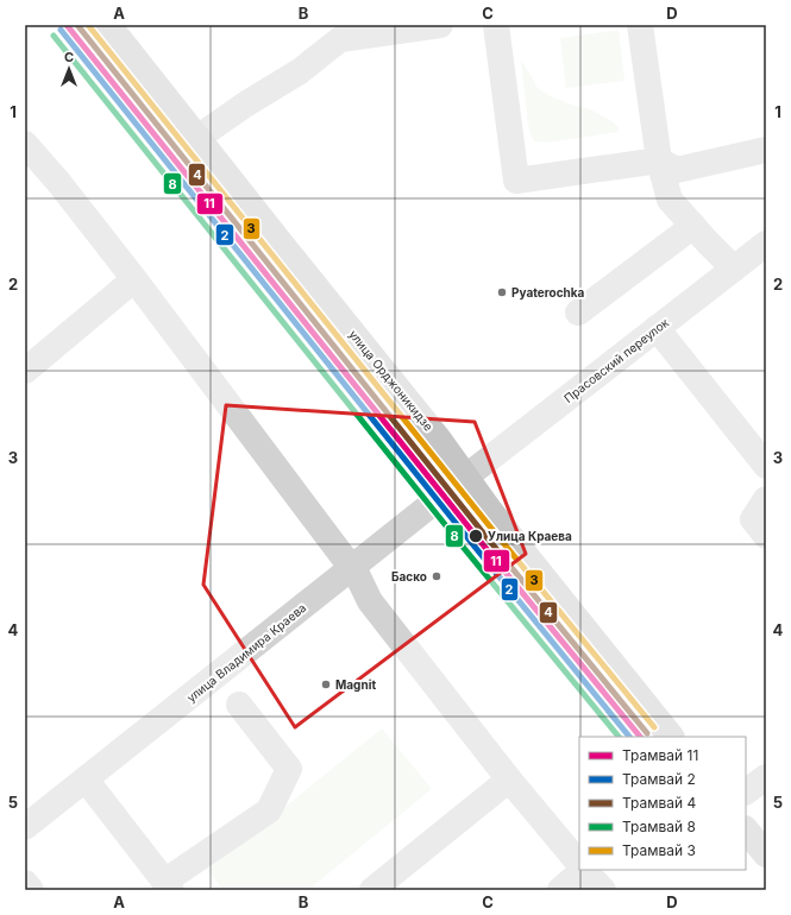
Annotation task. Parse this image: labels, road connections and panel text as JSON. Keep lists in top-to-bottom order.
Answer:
{
  "streets": {
    "main road": ["улица Орджоникидзе"],
    "street": ["Прасовский переулок", "улица Владимира Краева"]
  },
  "crossings": [
    ["Прасовский переулок", "улица Орджоникидзе"],
    ["Прасовский переулок", "улица Владимира Краева"],
    ["улица Орджоникидзе", "улица Владимира Краева"]
  ],
  "places": [
    "Pyaterochka",
    "Улица Краева",
    "Баско",
    "Magnit"
  ],
  "lines": [
    "tram line 11",
    "tram line 4",
    "tram line 3",
    "tram line 2",
    "tram line 8"
  ],
  "legend": [
    "Трамвай 11",
    "Трамвай 2",
    "Трамвай 4",
    "Трамвай 8",
    "Трамвай 3"
  ],
  "north": "top",
  "grid": {
    "columns": [
      "A",
      "B",
      "C",
      "D"
    ],
    "rows": [
      "1",
      "2",
      "3",
      "4",
      "5"
    ]
  }
}
